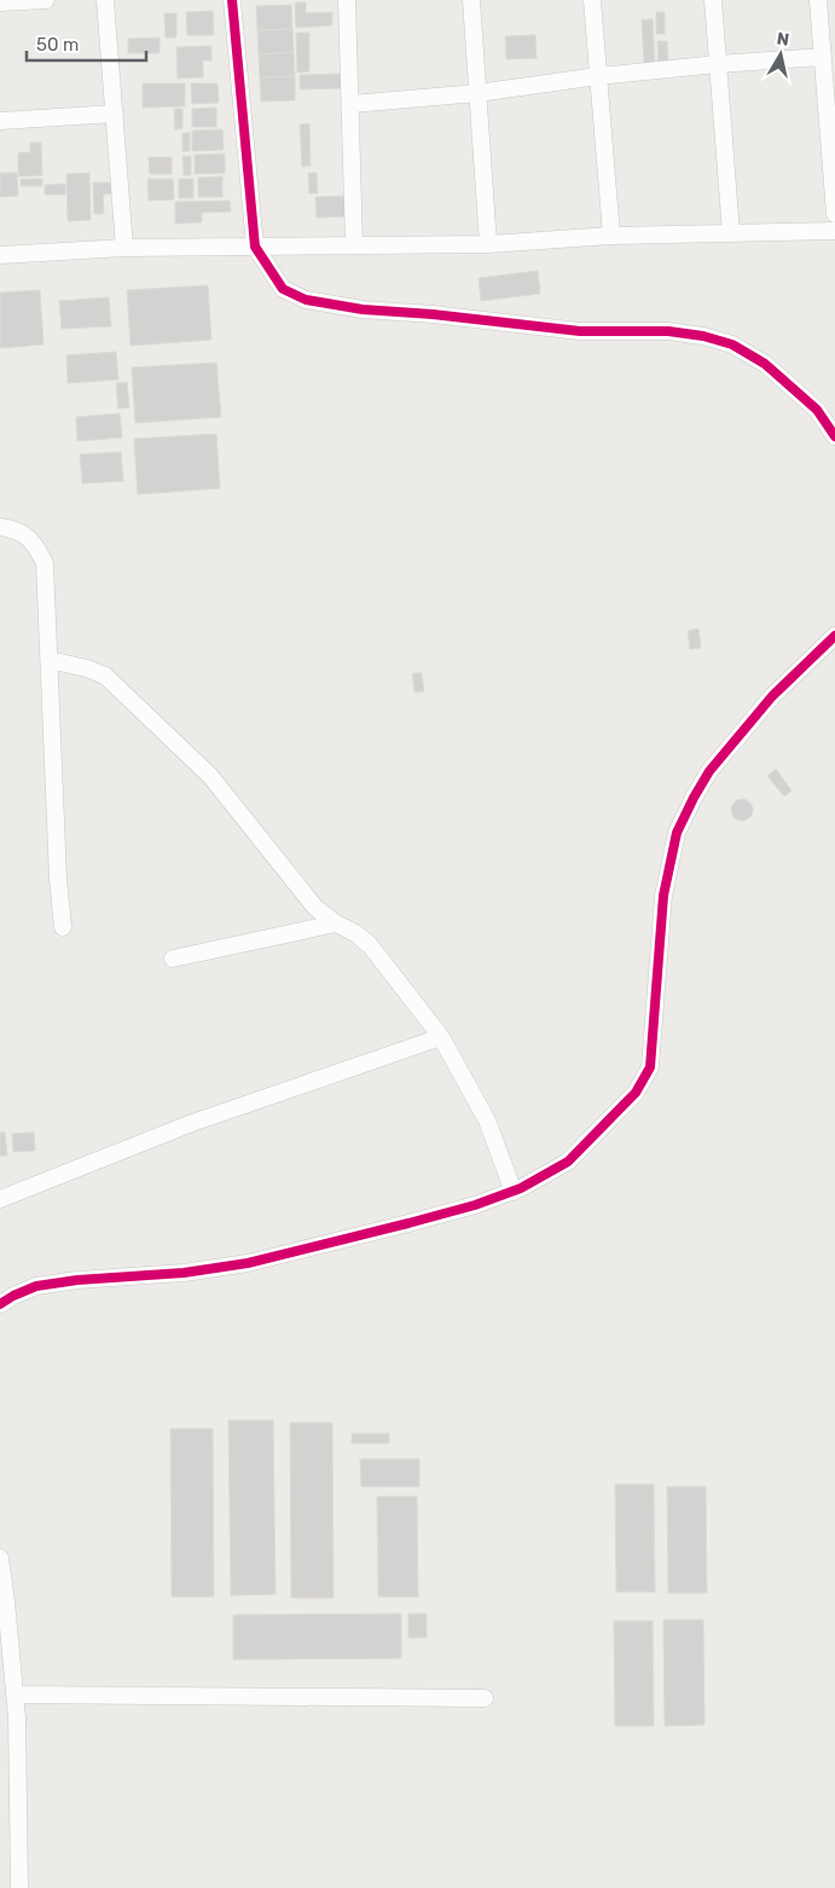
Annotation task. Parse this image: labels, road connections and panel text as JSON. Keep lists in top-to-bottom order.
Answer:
{
  "scale_bar": "50 m",
  "north": "top"
}
